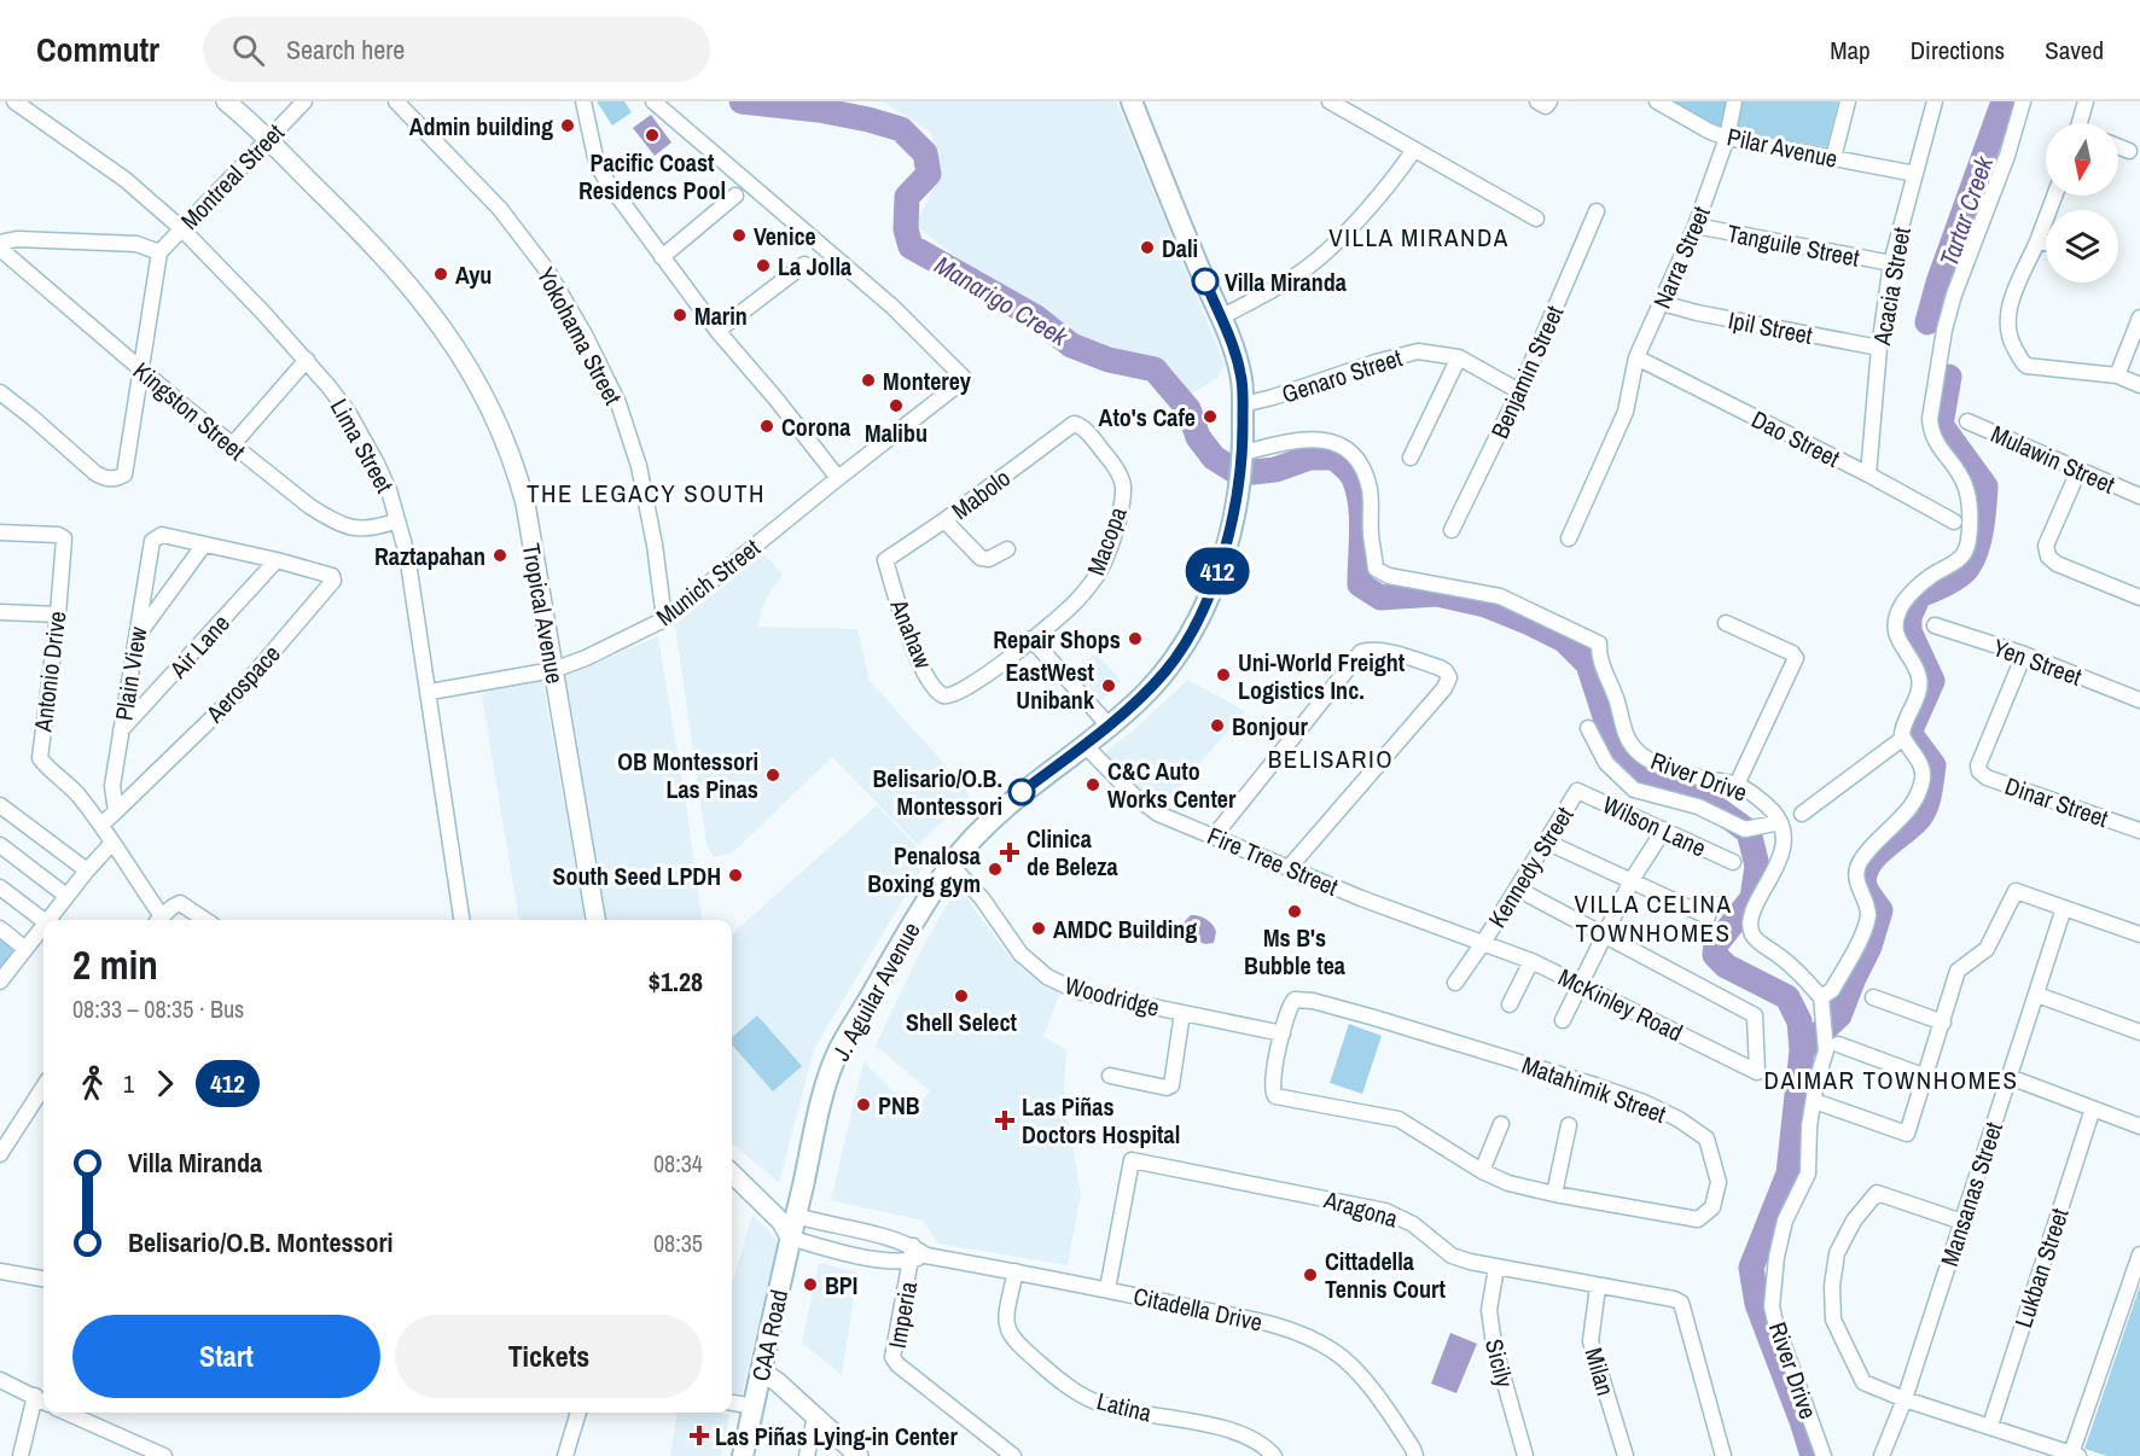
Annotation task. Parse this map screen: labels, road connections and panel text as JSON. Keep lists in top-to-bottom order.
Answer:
{
  "streets": {
    "main road": ["J. Aguilar Avenue", "CAA Road"],
    "street": [
      "Pilar Avenue",
      "Montreal Street",
      "Tanguile Street",
      "Narra Street",
      "Acacia Street",
      "Ipil Street",
      "Yokohama Street",
      "Benjamin Street",
      "Genaro Street",
      "Kingston Street",
      "Dao Street",
      "Lima Street",
      "Mulawin Street",
      "Mabolo",
      "Macopa",
      "Munich Street",
      "Tropical Avenue",
      "Anahaw",
      "Air Lane",
      "Yen Street",
      "Antonio Drive",
      "Plain View",
      "Aerospace",
      "River Drive",
      "Dinar Street",
      "Wilson Lane",
      "Fire Tree Street",
      "Kennedy Street",
      "Woodridge",
      "McKinley Road",
      "Matahimik Street",
      "Mansanas Street",
      "Aragona",
      "Lukban Street",
      "Citadella Drive",
      "Imperia",
      "Sicily",
      "Milan",
      "Latina"
    ]
  },
  "crossings": [
    ["Pilar Avenue", "Narra Street"],
    ["Pilar Avenue", "Acacia Street"],
    ["Montreal Street", "Lima Street"],
    ["Montreal Street", "Tropical Avenue"],
    ["Tanguile Street", "Narra Street"],
    ["Tanguile Street", "Acacia Street"],
    ["Narra Street", "Ipil Street"],
    ["Narra Street", "Dao Street"],
    ["Acacia Street", "Ipil Street"],
    ["Acacia Street", "Dao Street"],
    ["Yokohama Street", "Munich Street"],
    ["Benjamin Street", "Genaro Street"],
    ["Kingston Street", "Lima Street"],
    ["Lima Street", "Munich Street"],
    ["Mabolo", "Macopa"],
    ["Mabolo", "Anahaw"],
    ["Macopa", "Anahaw"],
    ["Munich Street", "Tropical Avenue"],
    ["Air Lane", "Plain View"],
    ["Air Lane", "Aerospace"],
    ["Yen Street", "Dinar Street"],
    ["Antonio Drive", "Aerospace"],
    ["Plain View", "Aerospace"],
    ["River Drive", "J. Aguilar Avenue"],
    ["Wilson Lane", "Kennedy Street"],
    ["Fire Tree Street", "Kennedy Street"],
    ["Fire Tree Street", "J. Aguilar Avenue"],
    ["Fire Tree Street", "McKinley Road"],
    ["Kennedy Street", "McKinley Road"],
    ["J. Aguilar Avenue", "Woodridge"],
    ["J. Aguilar Avenue", "Citadella Drive"],
    ["J. Aguilar Avenue", "CAA Road"],
    ["Woodridge", "Matahimik Street"],
    ["Aragona", "Citadella Drive"],
    ["Aragona", "Sicily"],
    ["Aragona", "Milan"],
    ["Citadella Drive", "Imperia"],
    ["Citadella Drive", "CAA Road"],
    ["Citadella Drive", "Latina"]
  ],
  "districts": [
    "VILLA MIRANDA",
    "THE LEGACY SOUTH",
    "BELISARIO",
    "VILLA CELINA TOWNHOMES",
    "DAIMAR TOWNHOMES"
  ],
  "water": ["Tartar Creek", "Manarigo Creek"],
  "places": {
    "other": [
      "Admin building",
      "Pacific Coast Residencs Pool",
      "Venice",
      "Dali",
      "La Jolla",
      "Ayu",
      "Villa Miranda",
      "Marin",
      "Monterey",
      "Malibu",
      "Ato's Cafe",
      "Corona",
      "Raztapahan",
      "Repair Shops",
      "Uni-World Freight Logistics Inc.",
      "EastWest Unibank",
      "Bonjour",
      "OB Montessori Las Pinas",
      "C&C Auto Works Center",
      "Belisario/O.B. Montessori",
      "Penalosa Boxing gym",
      "South Seed LPDH",
      "Ms B's Bubble tea",
      "AMDC Building",
      "Shell Select",
      "PNB",
      "Cittadella Tennis Court",
      "BPI"
    ],
    "health": ["Clinica de Beleza", "Las Piñas Doctors Hospital", "Las Piñas Lying-in Center"]
  },
  "lines": ["bus line 412"],
  "north": "bottom",
  "page": {
    "header": "Commutr",
    "search": "Search here",
    "nav": ["Map", "Directions", "Saved"],
    "on_map": "412",
    "heading": ["2 min", "08:33 – 08:35 · Bus", "$1.28"],
    "legs": ["1", "412"],
    "list": [
      {
        "name": "Villa Miranda",
        "value": "08:34"
      },
      {
        "name": "Belisario/O.B. Montessori",
        "value": "08:35"
      }
    ],
    "buttons": ["Start", "Tickets"]
  }
}
